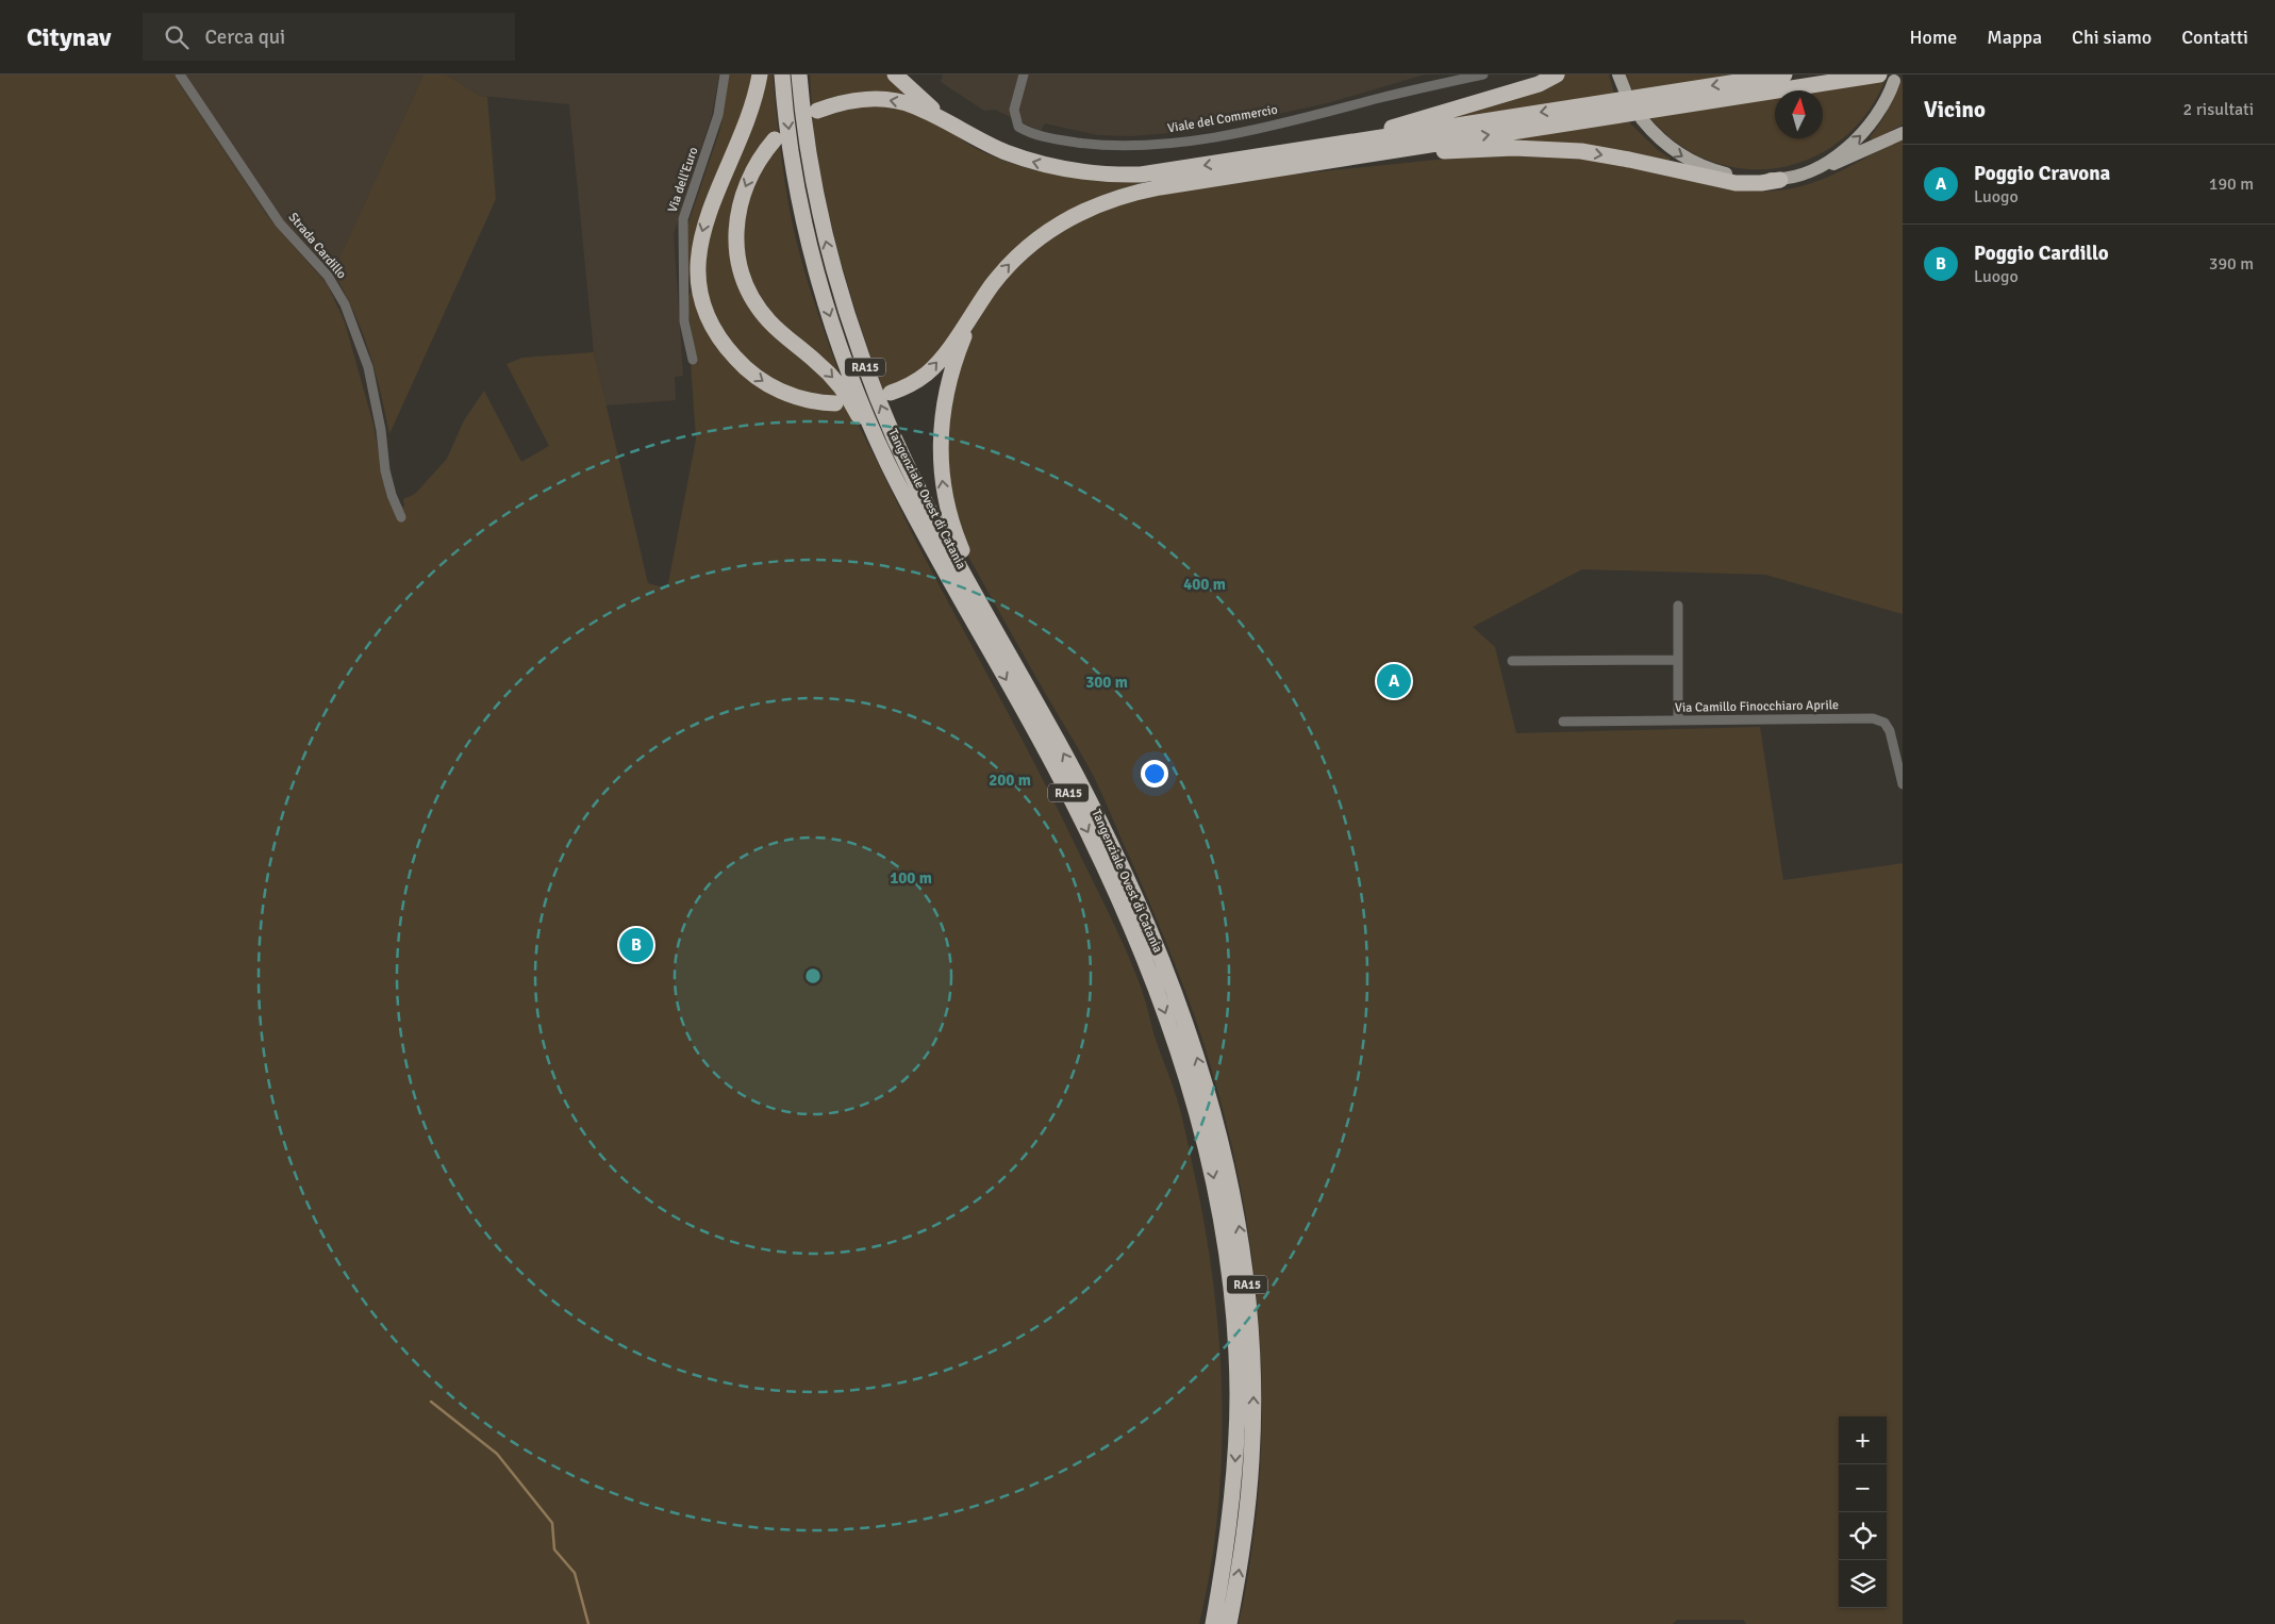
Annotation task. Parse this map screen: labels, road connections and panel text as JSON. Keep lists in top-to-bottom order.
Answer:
{
  "streets": {
    "highway": ["RA15", "Tangenziale Ovest di Catania"],
    "street": [
      "Viale del Commercio",
      "Via dell'Euro",
      "Strada Cardillo",
      "Via Camillo Finocchiaro Aprile"
    ]
  },
  "north": "top",
  "page": {
    "header": "Citynav",
    "search": "Cerca qui",
    "nav": [
      "Home",
      "Mappa",
      "Chi siamo",
      "Contatti"
    ],
    "heading": ["Vicino", "2 risultati"],
    "list": [
      {
        "mark": "A",
        "name": "Poggio Cravona",
        "note": "Luogo",
        "value": "190 m"
      },
      {
        "mark": "B",
        "name": "Poggio Cardillo",
        "note": "Luogo",
        "value": "390 m"
      }
    ],
    "pins": ["A", "B"],
    "map_buttons": ["+", "−"]
  },
  "rings": [
    "400 m",
    "300 m",
    "200 m",
    "100 m"
  ]
}
